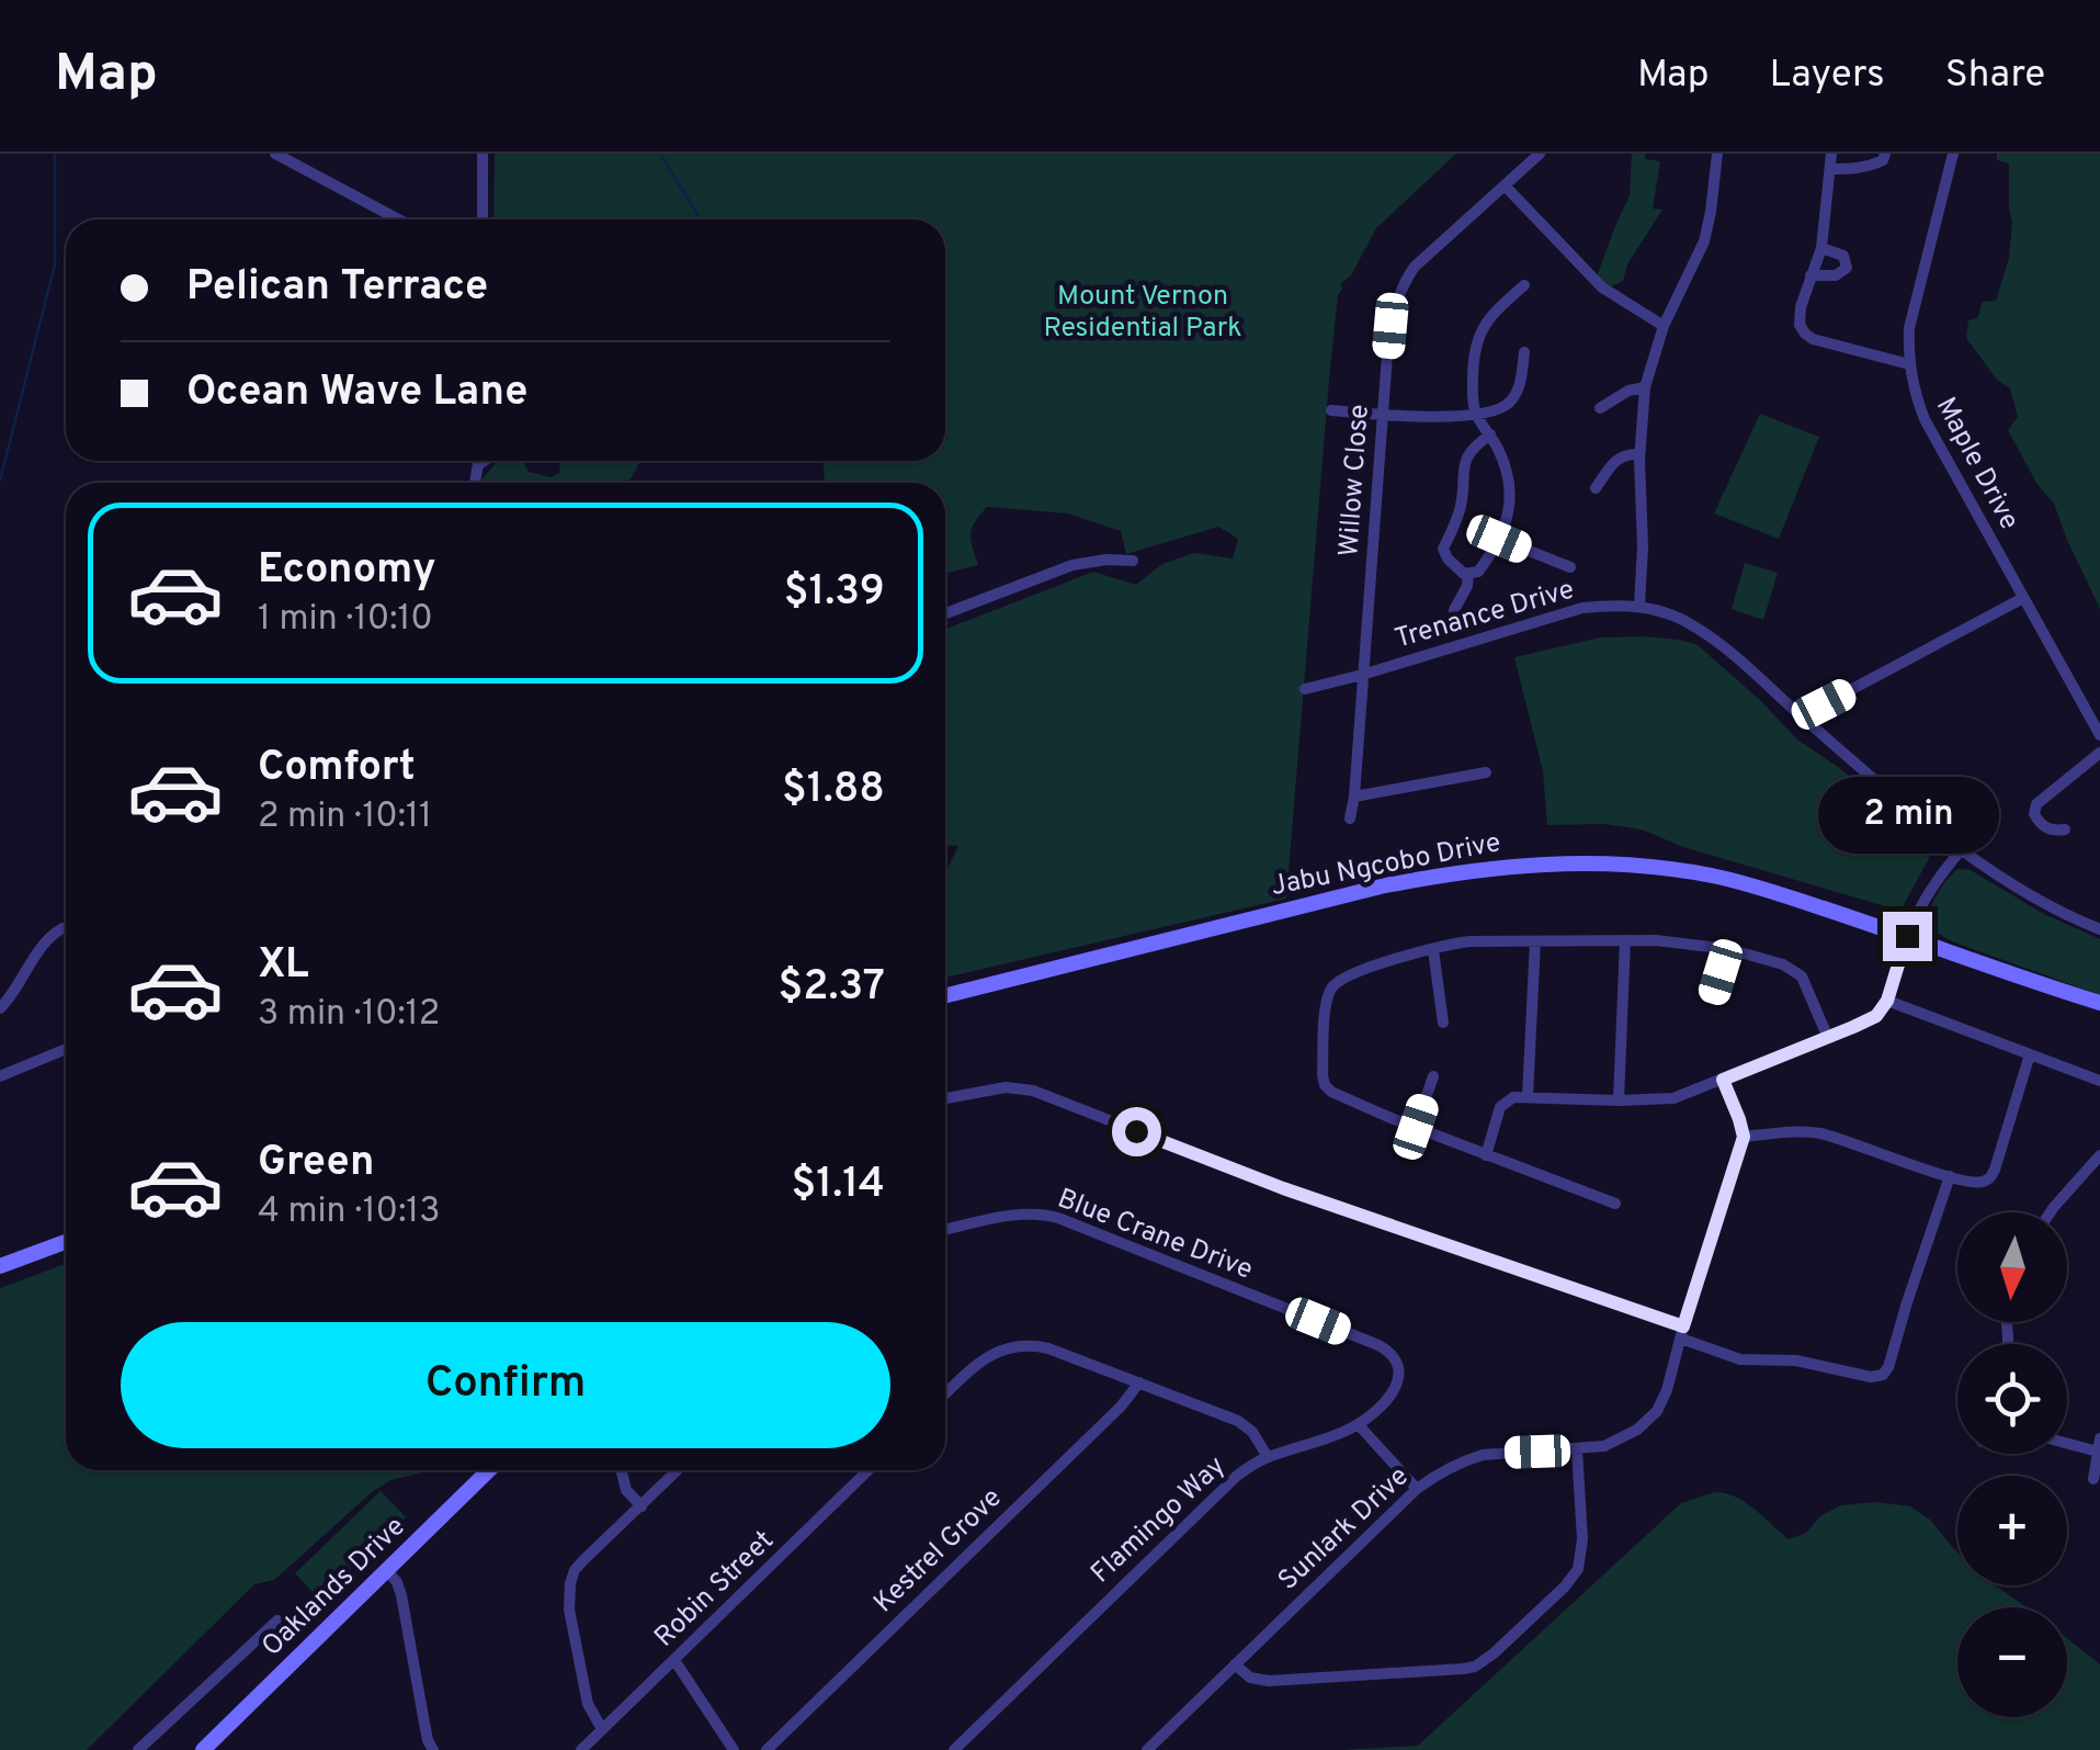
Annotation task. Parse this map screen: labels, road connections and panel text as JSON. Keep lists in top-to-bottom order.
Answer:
{
  "streets": {
    "main road": ["Jabu Ngcobo Drive", "Oaklands Drive"],
    "street": [
      "Maple Drive",
      "Willow Close",
      "Trenance Drive",
      "Blue Crane Drive",
      "Flamingo Way",
      "Sunlark Drive",
      "Kestrel Grove",
      "Robin Street"
    ]
  },
  "crossings": [
    ["Willow Close", "Trenance Drive"],
    ["Blue Crane Drive", "Flamingo Way"]
  ],
  "parks": ["Mount Vernon Residential Park"],
  "north": "bottom",
  "page": {
    "header": "Map",
    "nav": ["Map", "Layers", "Share"],
    "banner": ["Pelican Terrace", "Ocean Wave Lane"],
    "list": [
      {
        "name": "Economy",
        "note": "1 min · 10:10",
        "value": "$1.39"
      },
      {
        "name": "Comfort",
        "note": "2 min · 10:11",
        "value": "$1.88"
      },
      {
        "name": "XL",
        "note": "3 min · 10:12",
        "value": "$2.37"
      },
      {
        "name": "Green",
        "note": "4 min · 10:13",
        "value": "$1.14"
      }
    ],
    "bubble": "2 min",
    "map_buttons": ["+", "−"],
    "buttons": "Confirm"
  }
}
